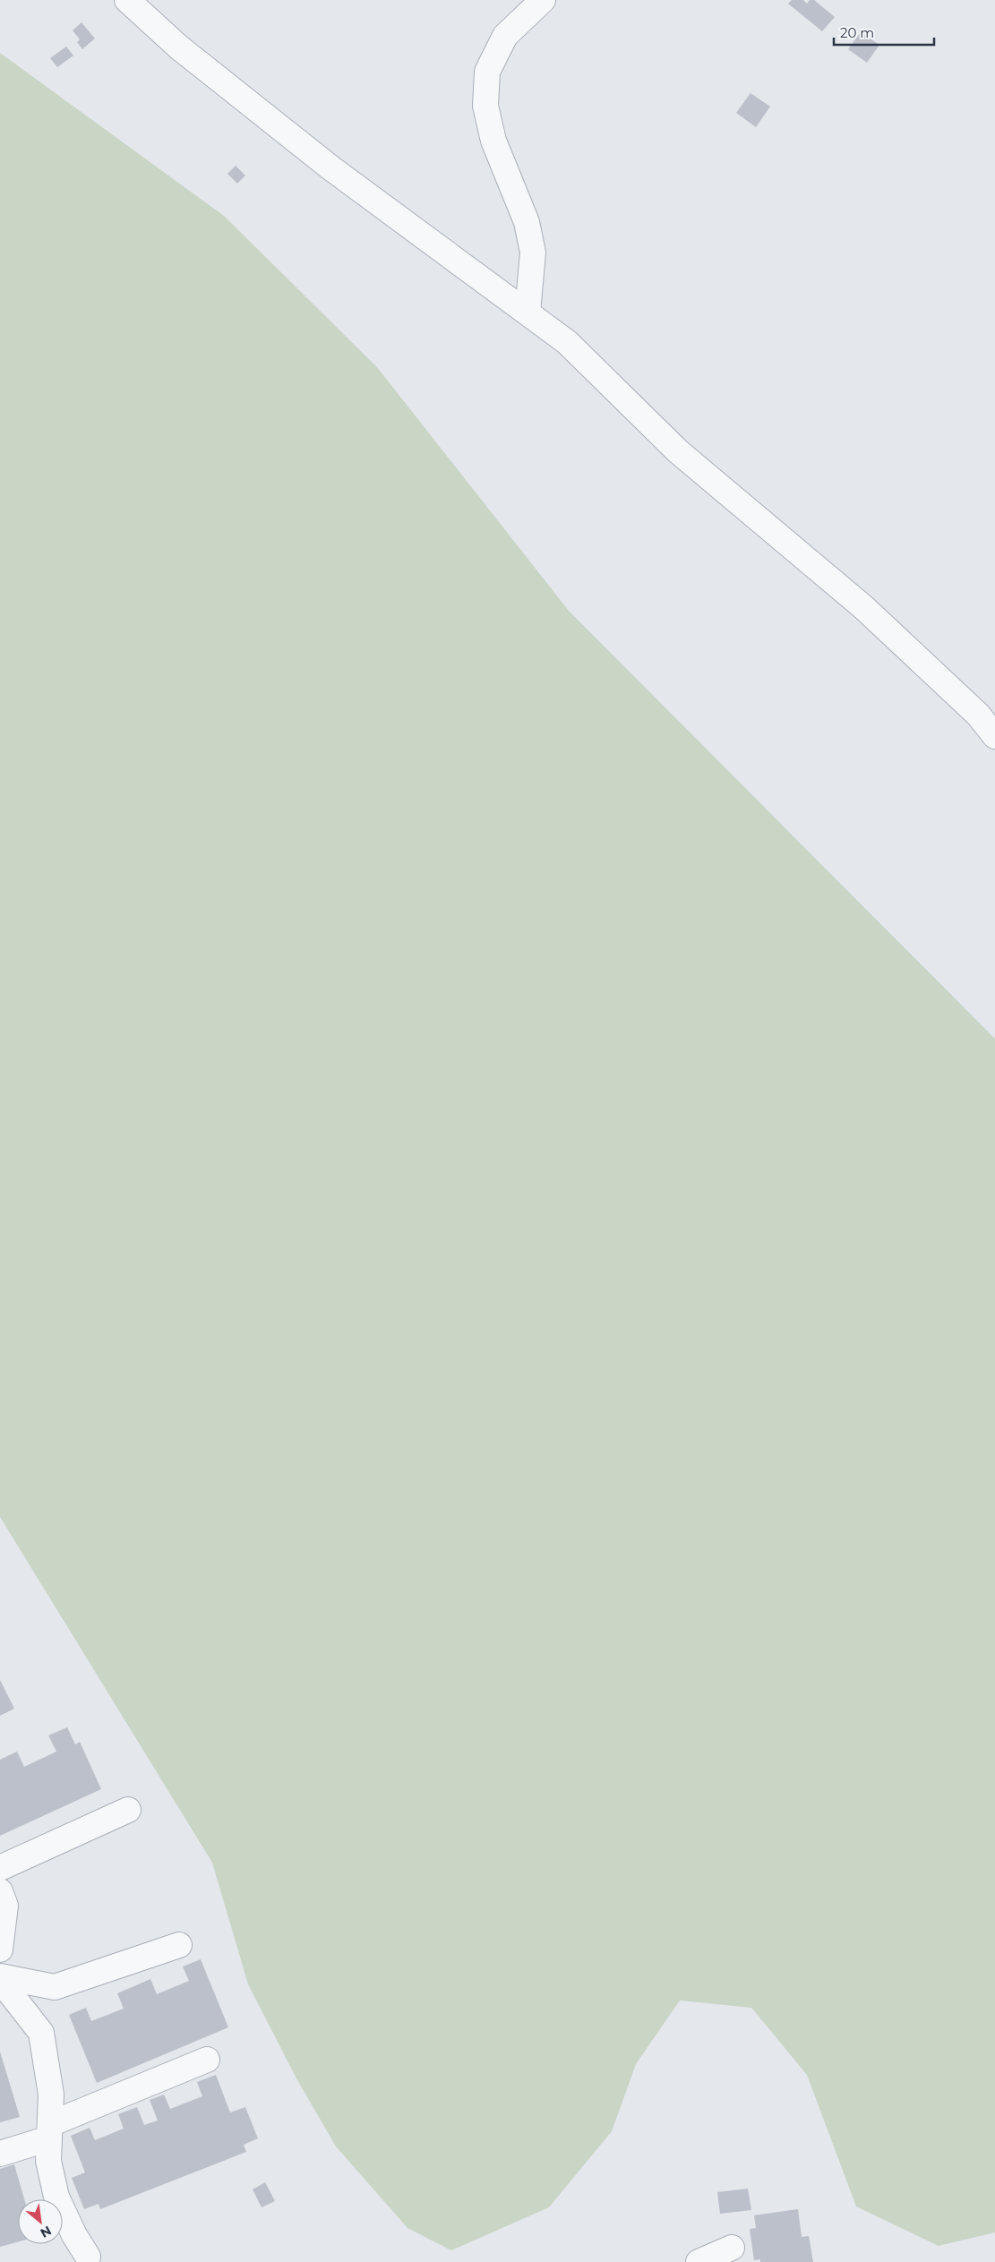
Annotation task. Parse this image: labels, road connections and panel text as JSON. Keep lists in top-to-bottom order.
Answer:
{
  "scale_bar": "20 m",
  "north": "bottom right"
}
